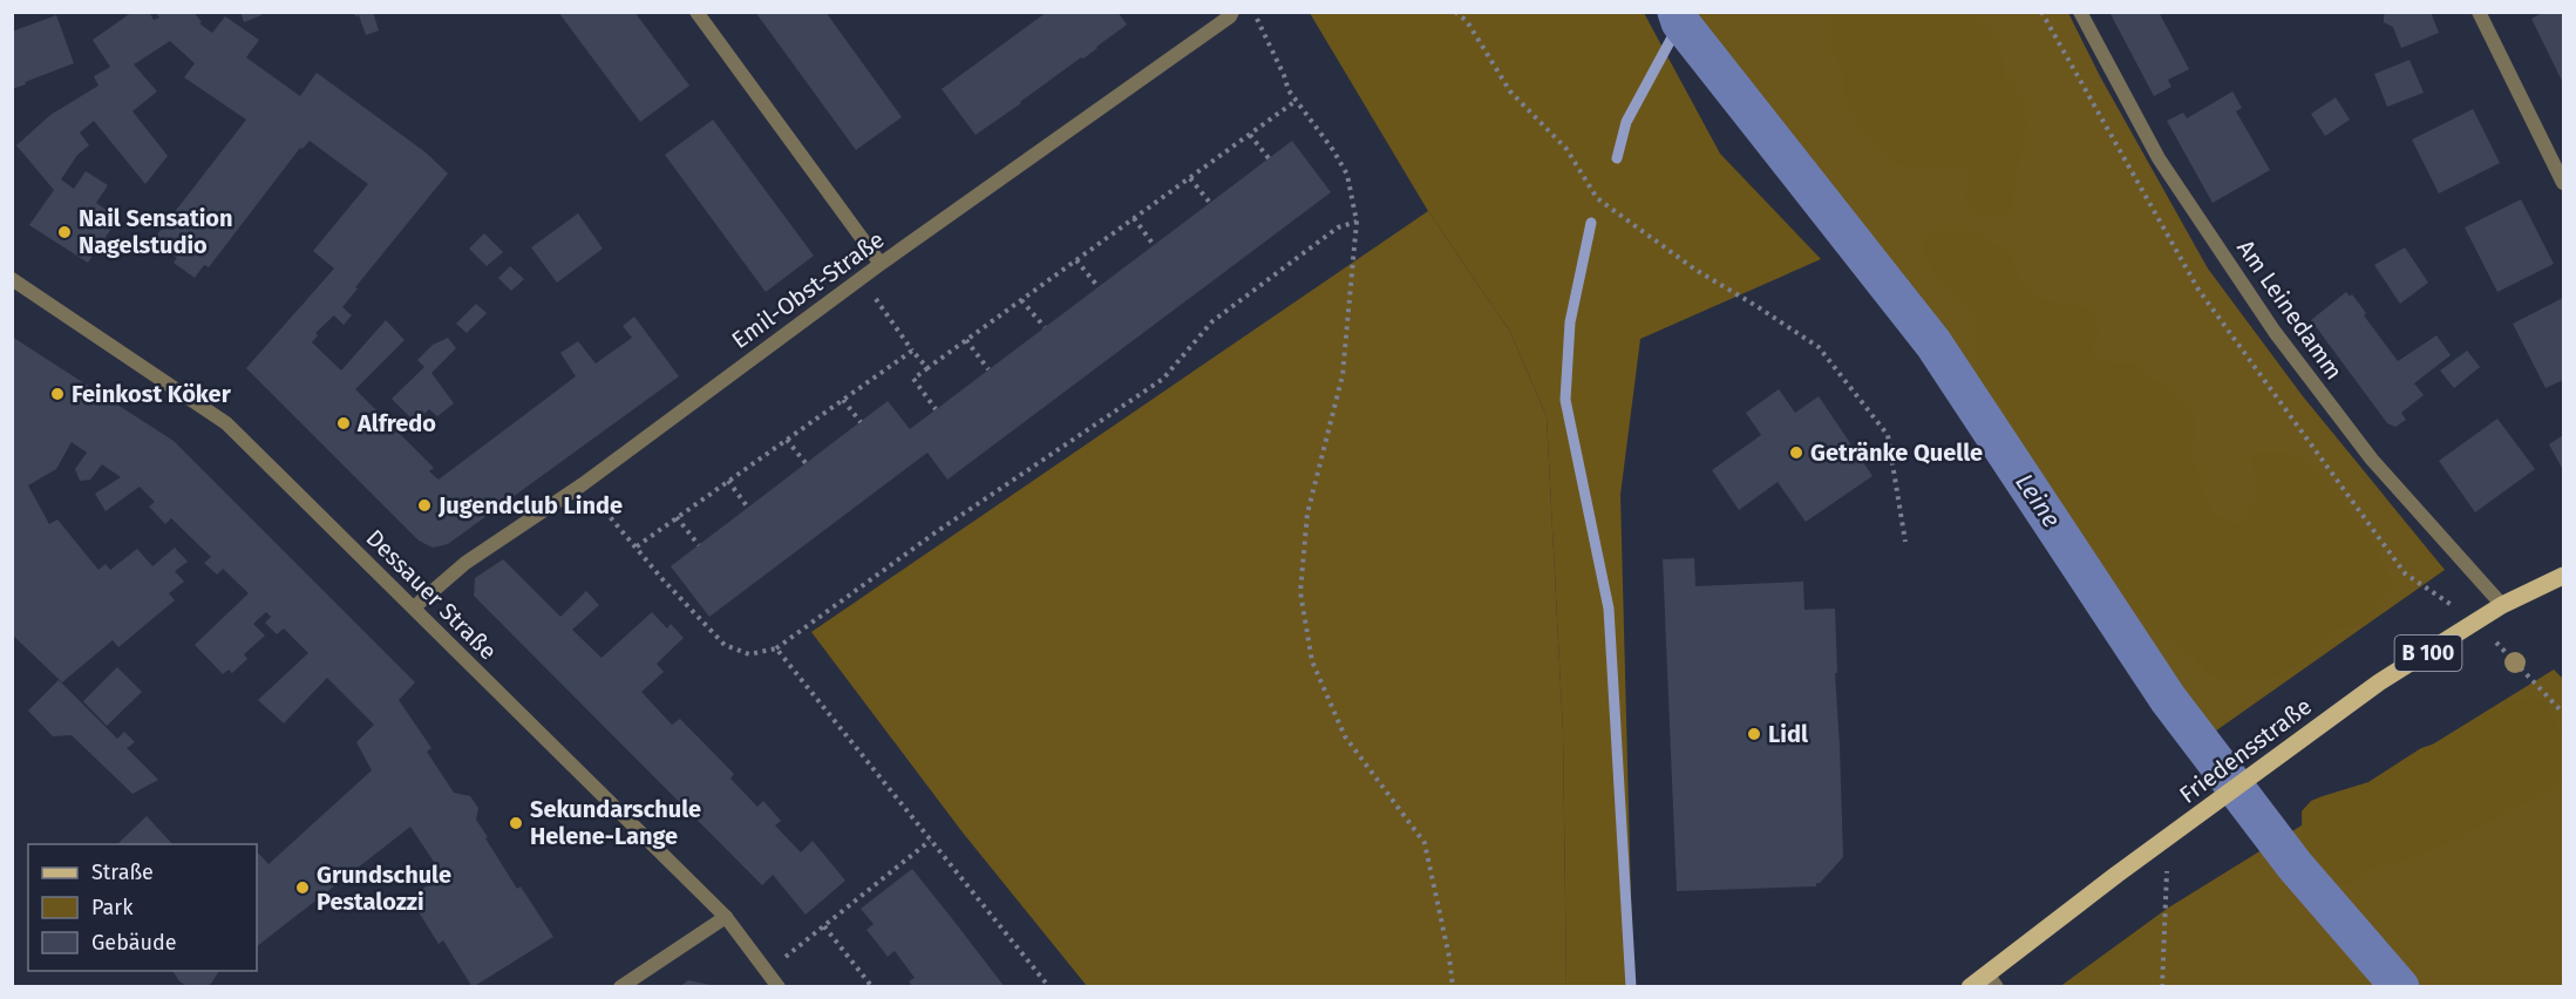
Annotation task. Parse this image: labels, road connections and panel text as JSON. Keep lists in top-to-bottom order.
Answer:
{
  "streets": {
    "main road": ["B 100", "Friedensstraße"],
    "street": ["Emil-Obst-Straße", "Am Leinedamm", "Dessauer Straße"]
  },
  "crossings": [
    ["Emil-Obst-Straße", "Dessauer Straße"],
    ["Am Leinedamm", "Friedensstraße"]
  ],
  "water": ["Leine"],
  "places": [
    "Nail Sensation Nagelstudio",
    "Feinkost Köker",
    "Alfredo",
    "Getränke Quelle",
    "Jugendclub Linde",
    "Lidl",
    "Sekundarschule Helene-Lange",
    "Grundschule Pestalozzi"
  ],
  "legend": ["Straße", "Park", "Gebäude"]
}
